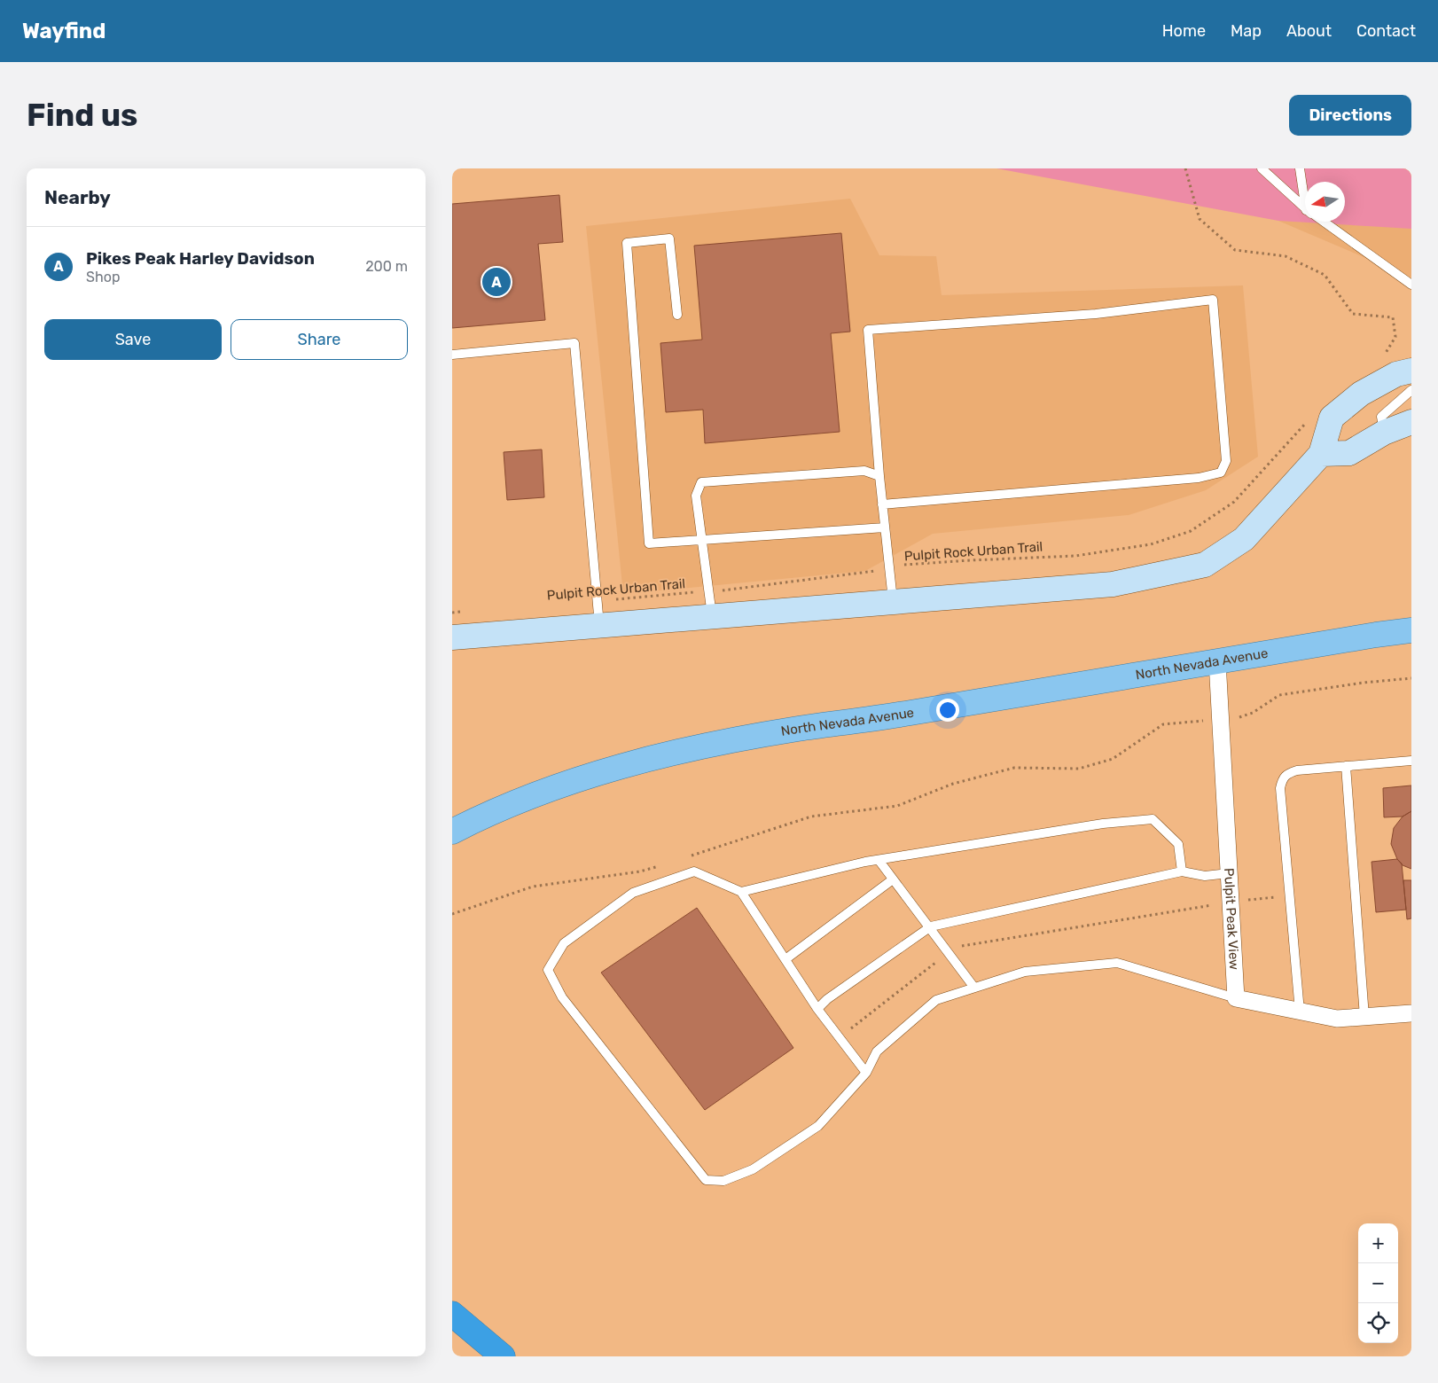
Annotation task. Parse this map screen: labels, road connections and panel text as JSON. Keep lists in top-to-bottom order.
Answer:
{
  "streets": {
    "main road": ["North Nevada Avenue"],
    "street": ["Pulpit Peak View"],
    "path": ["Pulpit Rock Urban Trail"]
  },
  "crossings": [
    ["North Nevada Avenue", "Pulpit Peak View"]
  ],
  "north": "left",
  "page": {
    "header": "Wayfind",
    "nav": [
      "Home",
      "Map",
      "About",
      "Contact"
    ],
    "buttons": [
      "Directions",
      ["Save", "Share"]
    ],
    "title": "Find us",
    "heading": "Nearby",
    "list": [
      {
        "mark": "A",
        "name": "Pikes Peak Harley Davidson",
        "note": "Shop",
        "value": "200 m"
      }
    ],
    "pins": "A",
    "map_buttons": ["+", "−"]
  }
}
